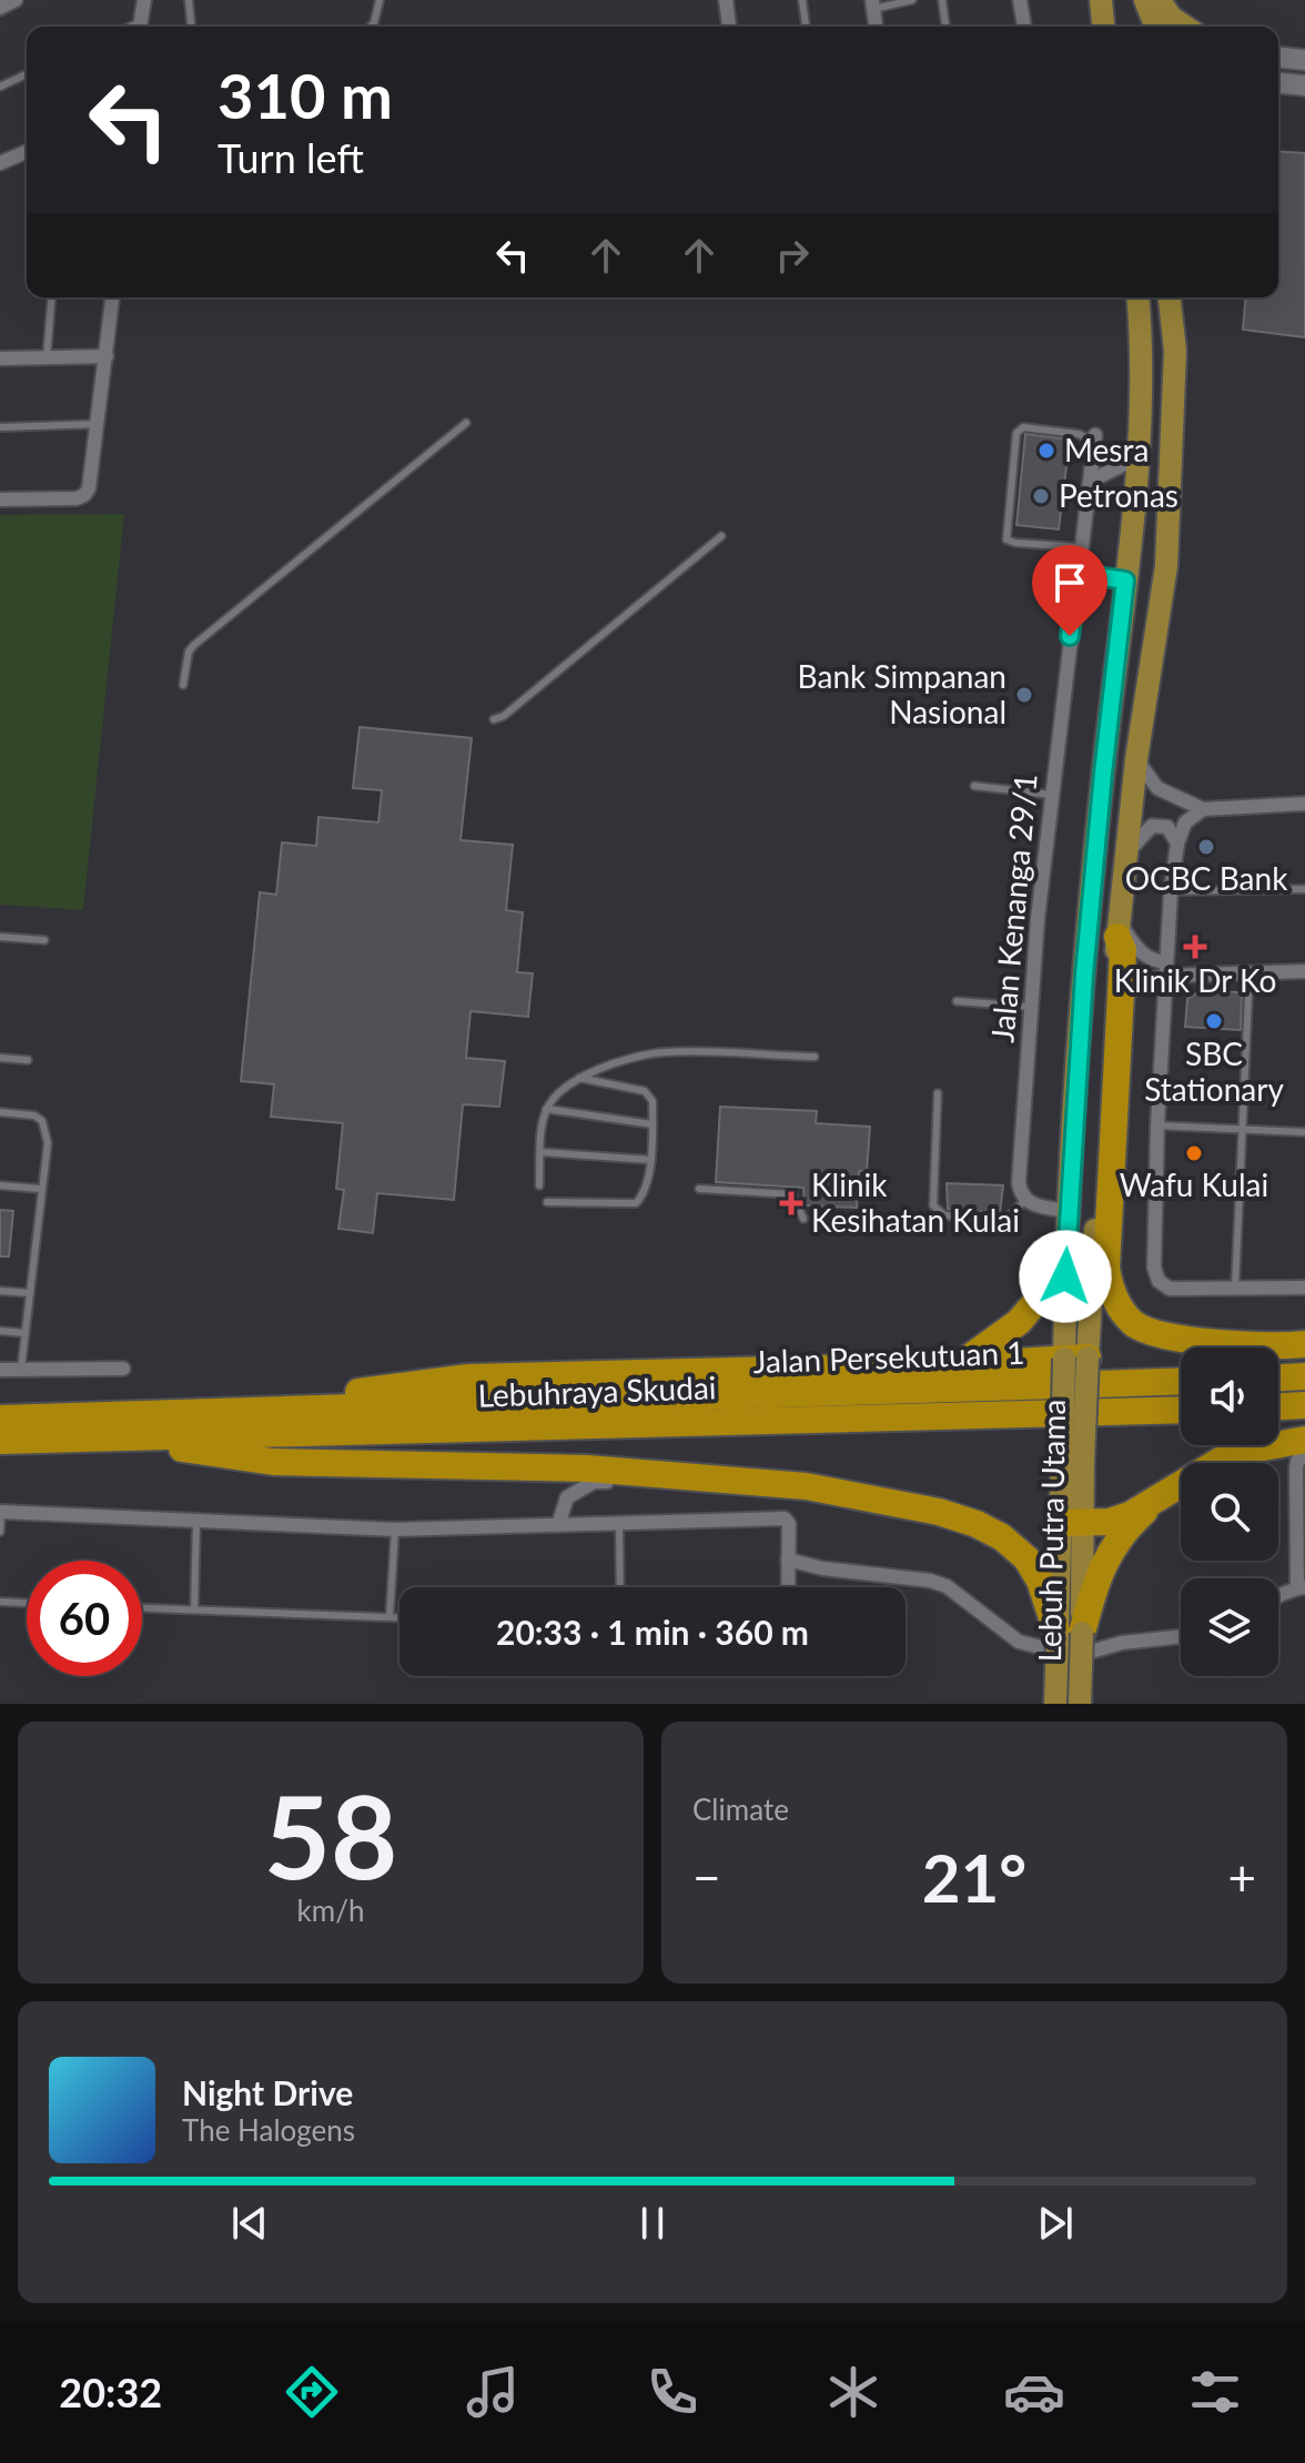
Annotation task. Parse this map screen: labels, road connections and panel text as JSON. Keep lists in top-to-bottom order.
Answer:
{
  "streets": {
    "highway": ["Jalan Persekutuan 1", "Lebuhraya Skudai"],
    "main road": ["Lebuh Putra Utama"],
    "street": ["Jalan Kenanga 29/1"]
  },
  "places": {
    "other": [
      "Mesra",
      "Petronas",
      "Bank Simpanan Nasional",
      "OCBC Bank",
      "SBC Stationary",
      "Wafu Kulai"
    ],
    "health": ["Klinik Dr Ko", "Klinik Kesihatan Kulai"]
  },
  "page": {
    "turn": ["310 m", "Turn left"],
    "limit": "60",
    "trip": "20:33 · 1 min · 360 m",
    "tile": [
      ["58", "km/h"],
      "Climate"
    ],
    "heat": ["−", "21°", "+"],
    "song": ["Night Drive", "The Halogens"],
    "tabs": "20:32"
  }
}
